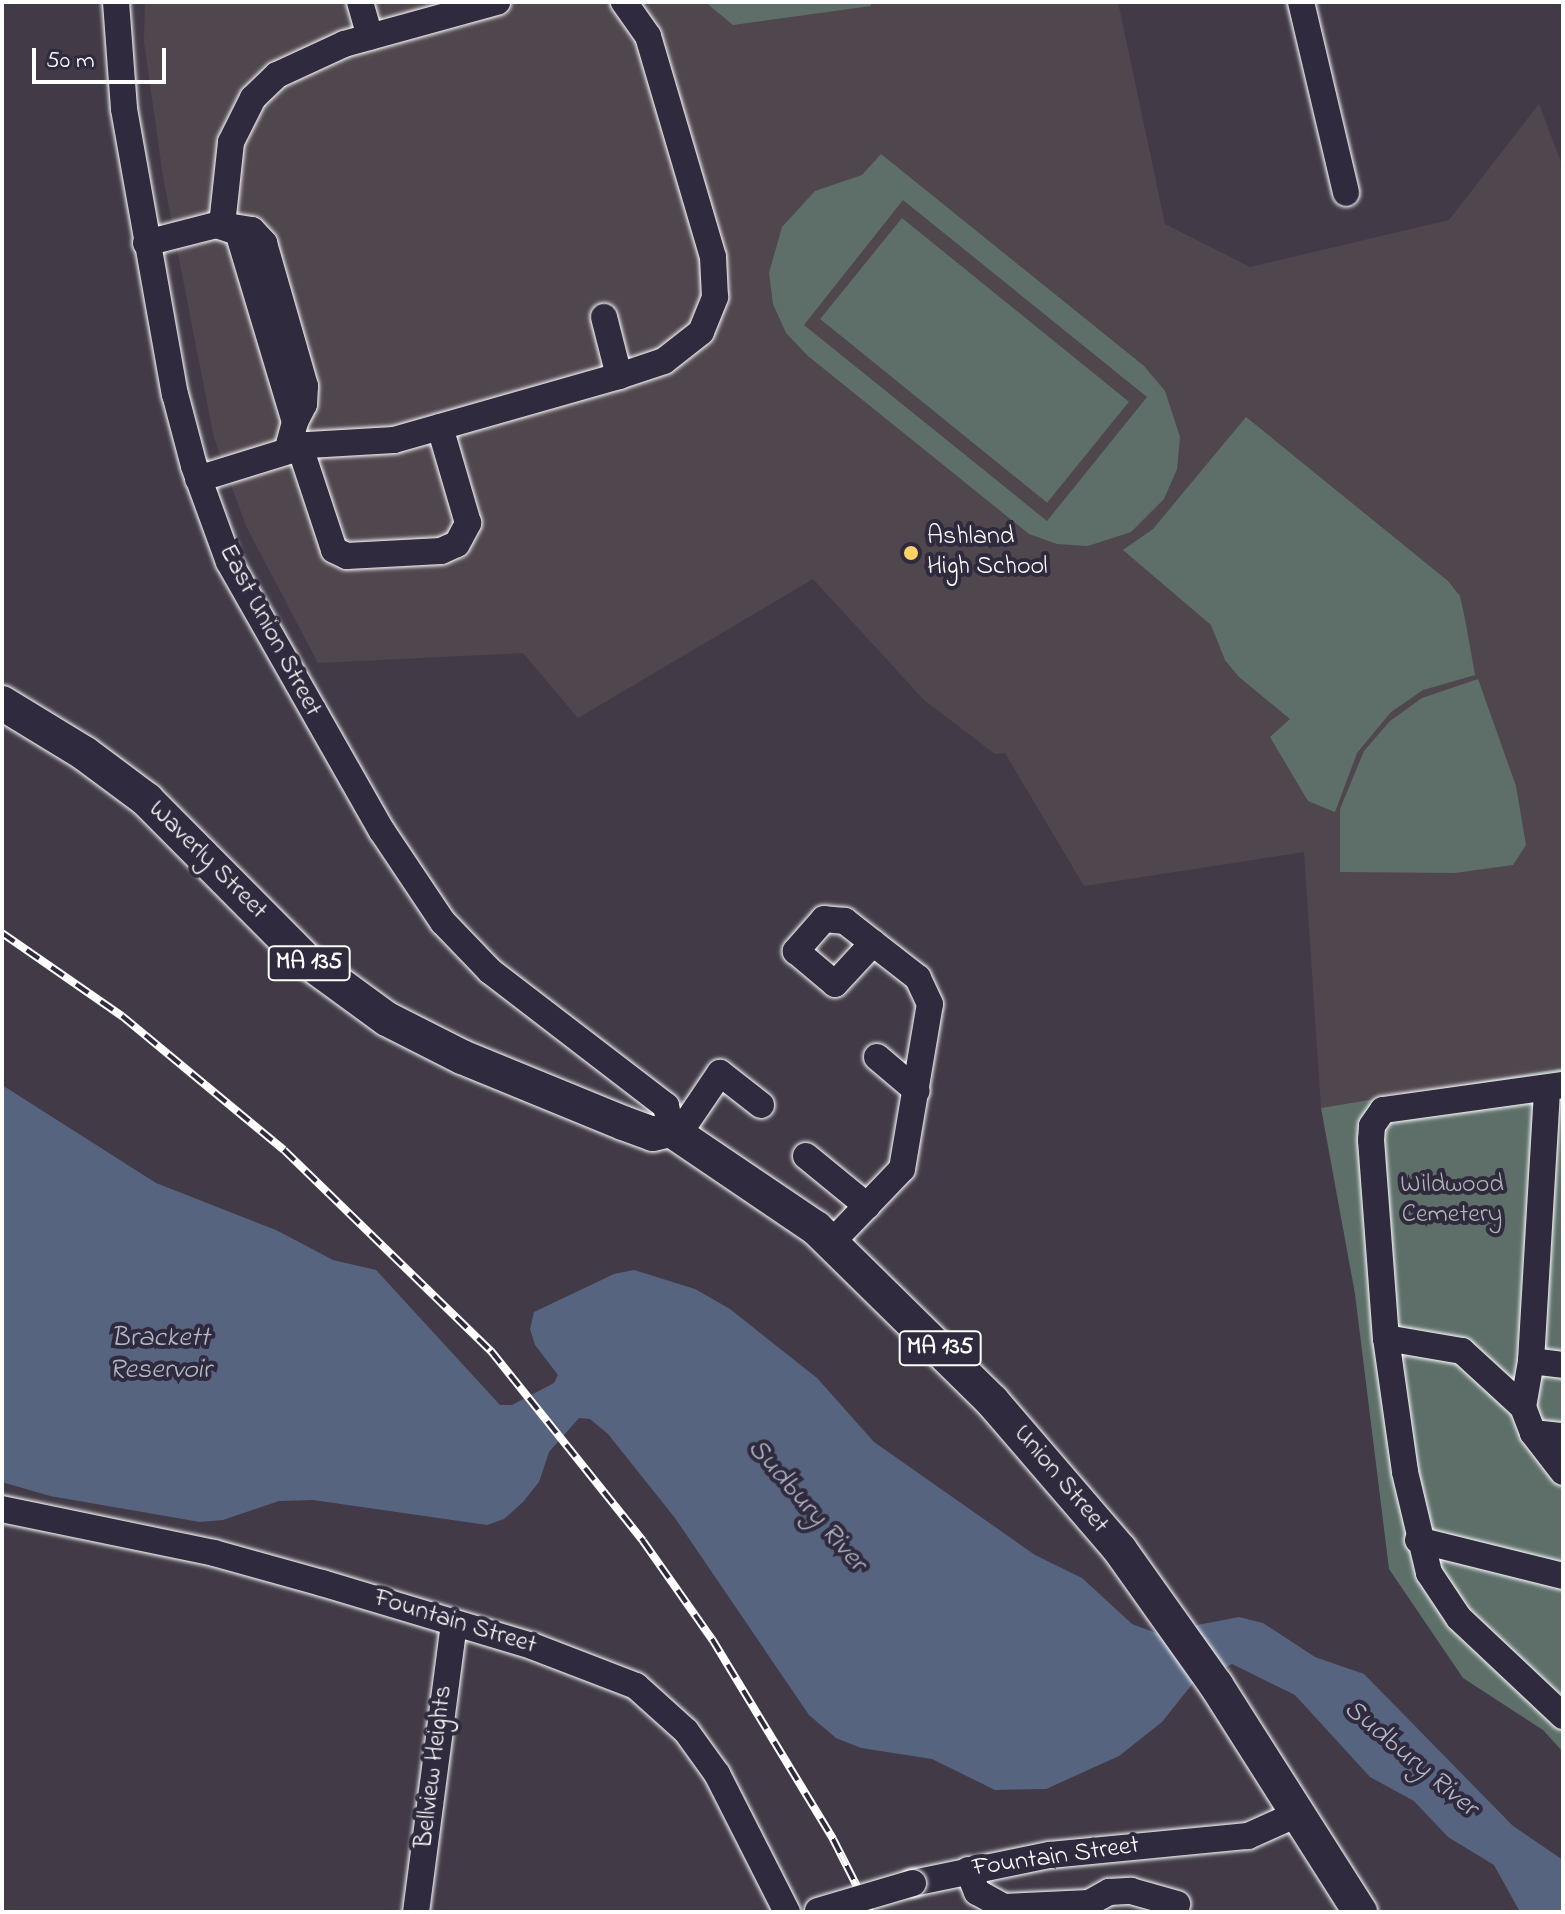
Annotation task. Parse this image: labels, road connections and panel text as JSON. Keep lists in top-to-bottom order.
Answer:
{
  "streets": {
    "main road": ["Waverly Street", "MA 135", "Union Street"],
    "street": ["East Union Street", "Fountain Street", "Bellview Heights"]
  },
  "crossings": [
    ["East Union Street", "Waverly Street"],
    ["East Union Street", "Union Street"],
    ["Waverly Street", "Union Street"],
    ["Union Street", "Fountain Street"],
    ["Fountain Street", "Bellview Heights"]
  ],
  "water": ["Brackett Reservoir", "Sudbury River"],
  "parks": ["Wildwood Cemetery"],
  "places": ["Ashland High School"],
  "scale_bar": "50 m"
}
